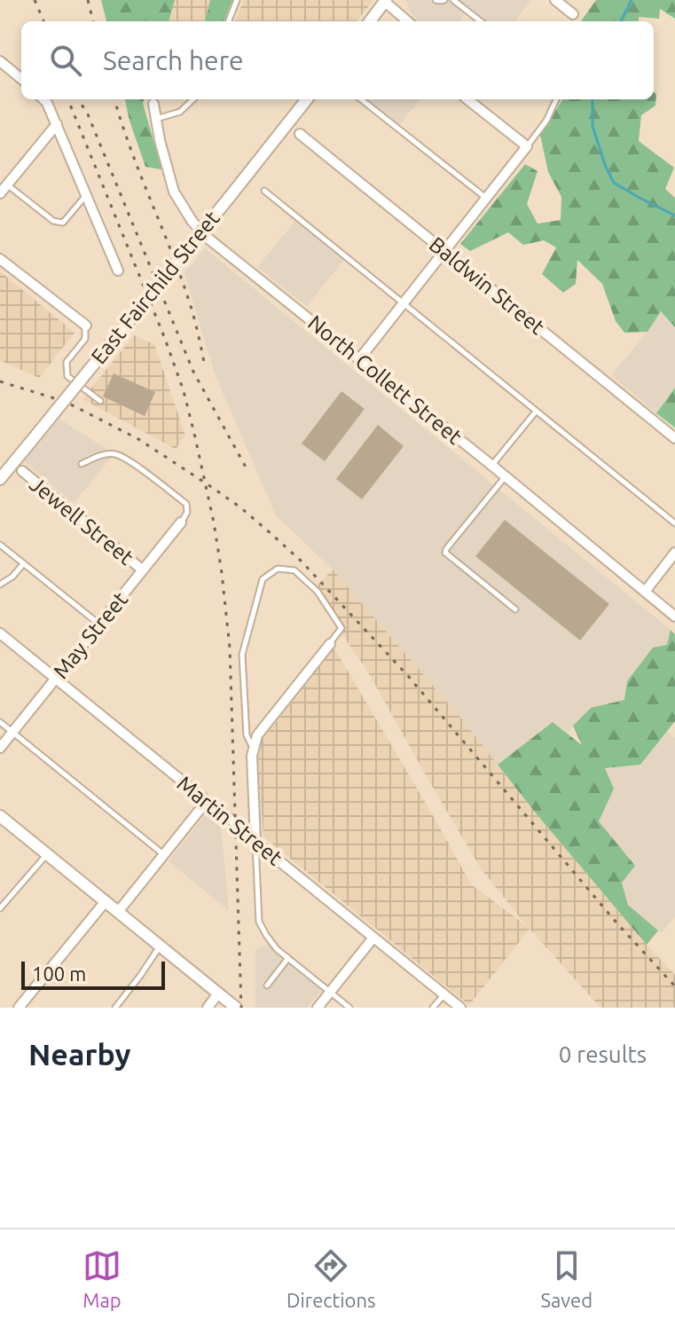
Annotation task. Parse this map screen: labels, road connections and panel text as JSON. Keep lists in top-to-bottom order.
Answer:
{
  "streets": {
    "street": [
      "Baldwin Street",
      "East Fairchild Street",
      "North Collett Street",
      "Jewell Street",
      "May Street",
      "Martin Street"
    ]
  },
  "crossings": [
    ["Jewell Street", "May Street"],
    ["May Street", "Martin Street"]
  ],
  "scale_bar": "100 m",
  "page": {
    "search": "Search here",
    "scale": "100 m",
    "heading": ["Nearby", "0 results"],
    "nav": ["Map", "Directions", "Saved"]
  }
}
